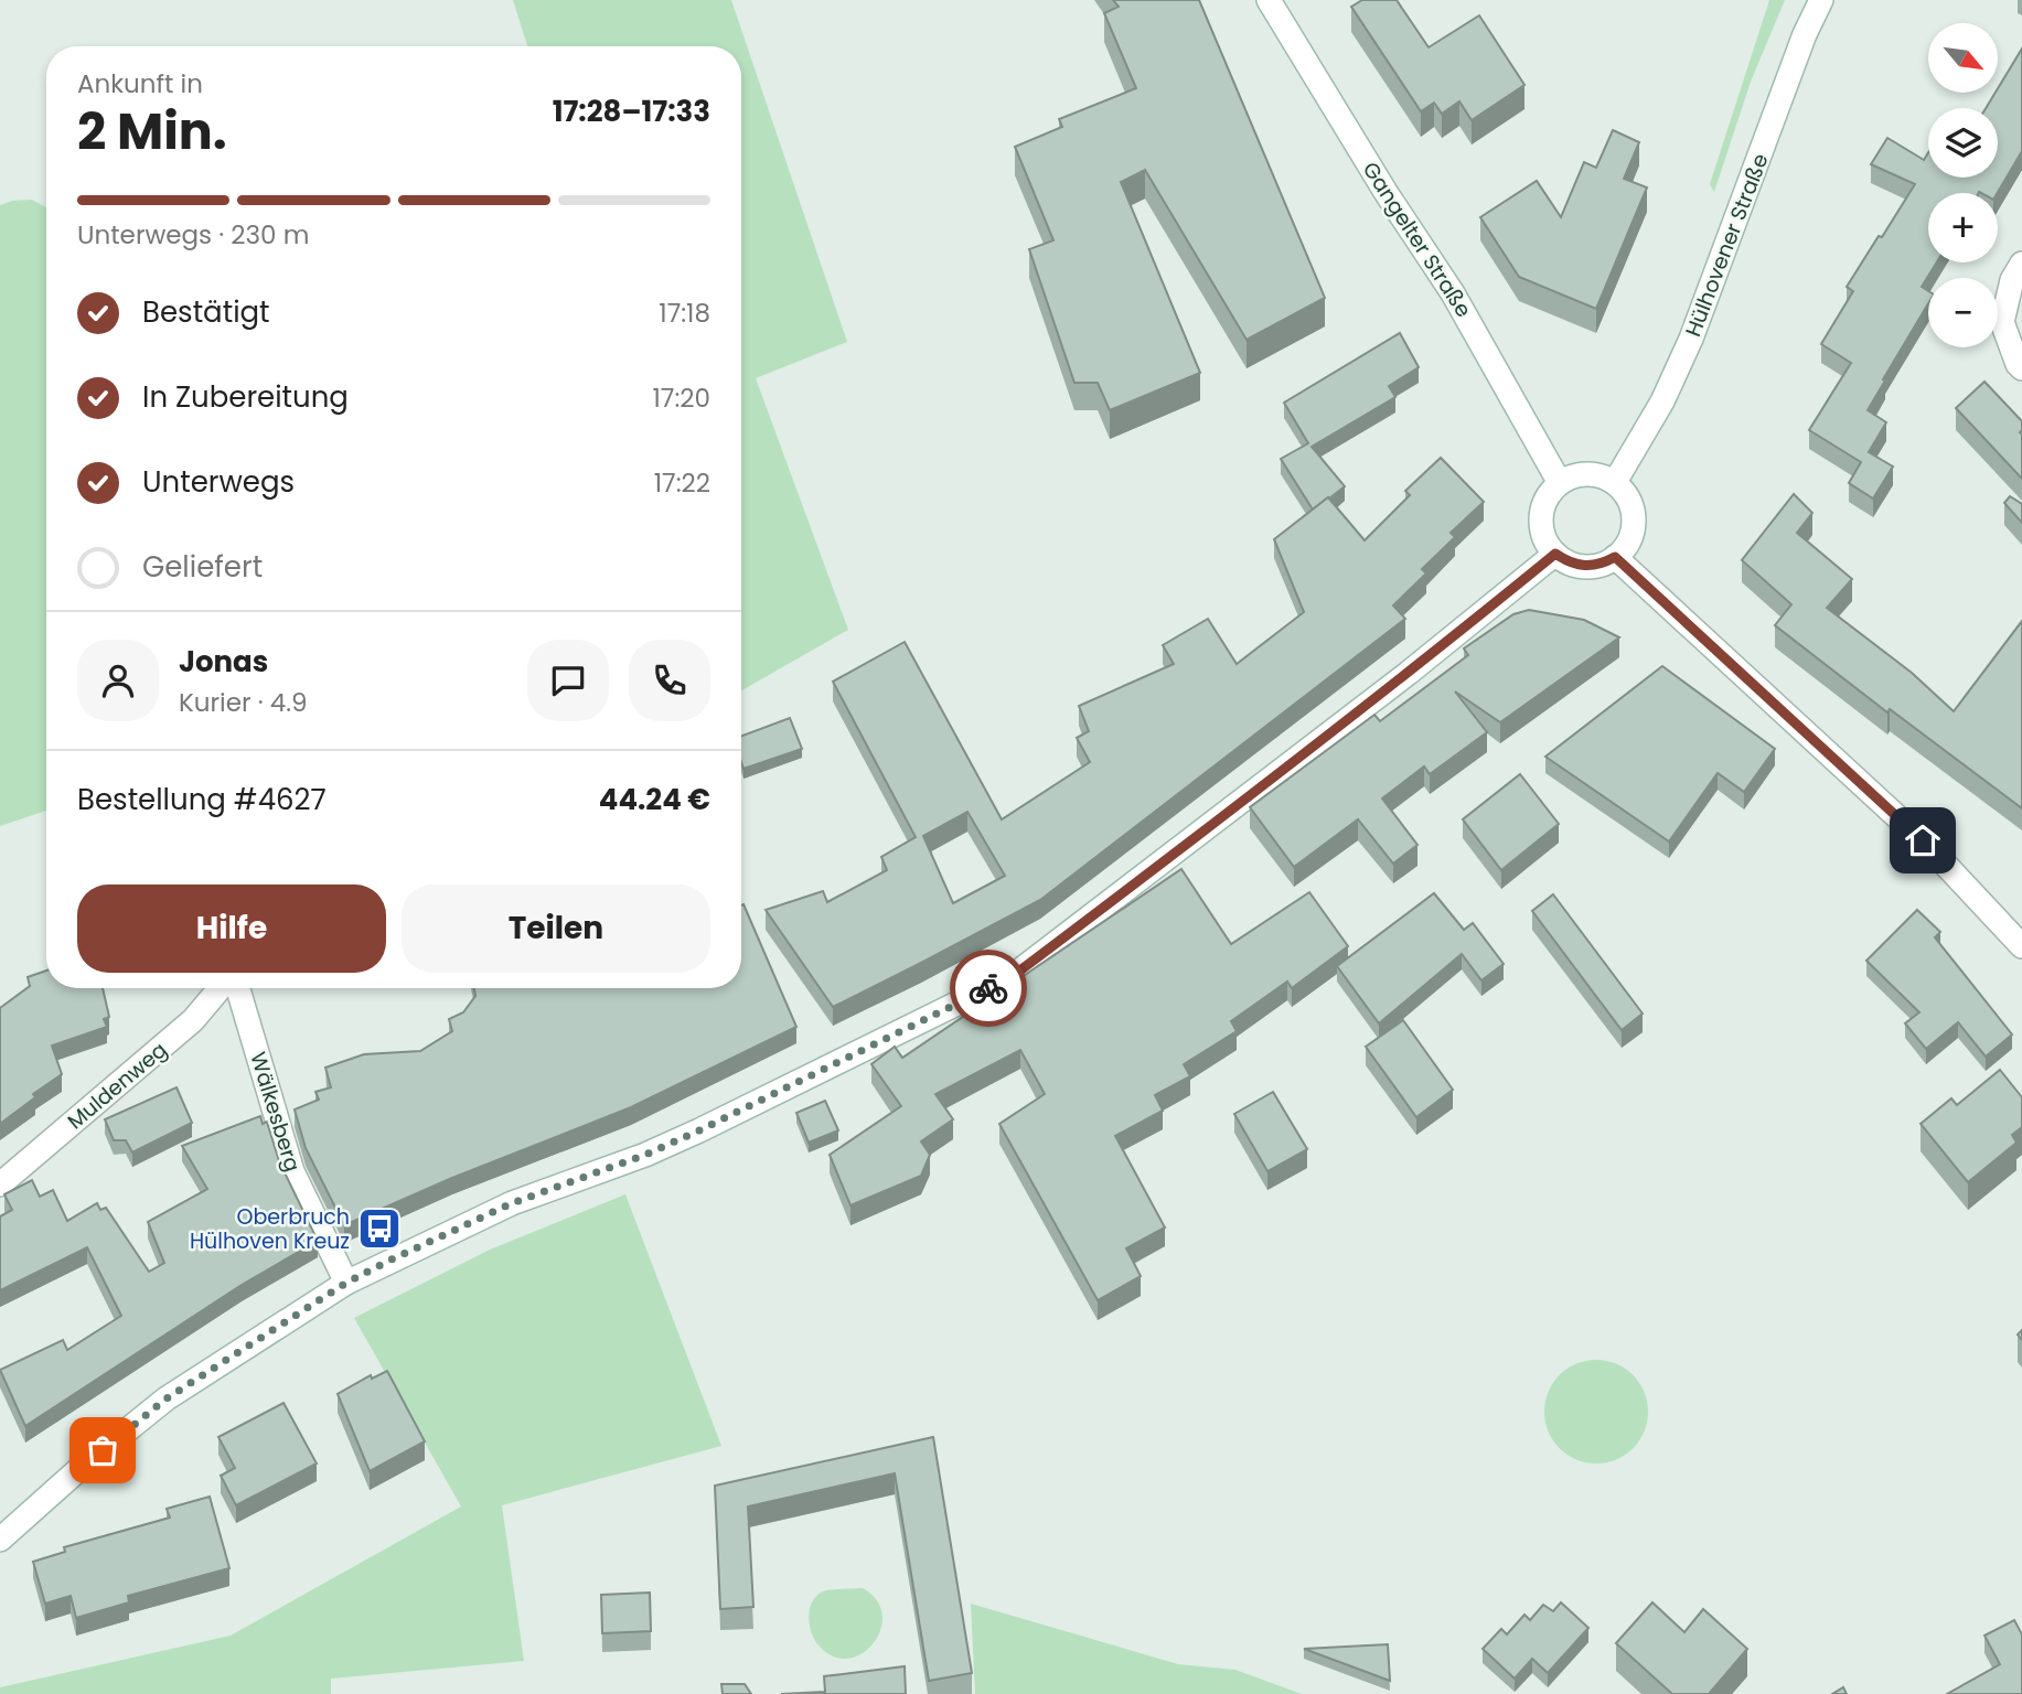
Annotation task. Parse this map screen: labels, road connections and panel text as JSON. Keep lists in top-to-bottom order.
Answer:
{
  "streets": {
    "main road": [
      "Gangelter Straße",
      "Hülhovener Straße",
      "Muldenweg",
      "Wälkesberg"
    ]
  },
  "crossings": [
    ["Gangelter Straße", "Hülhovener Straße"]
  ],
  "places": {
    "bus stop": ["Oberbruch Hülhoven Kreuz"]
  },
  "north": "bottom right",
  "page": {
    "map_buttons": ["+", "−"],
    "heading": ["2 Min.", "Ankunft in", "17:28–17:33"],
    "panel": [
      "Jonas",
      "Kurier · 4.9",
      "Bestellung #4627",
      "44.24 €"
    ],
    "bar": "Unterwegs · 230 m",
    "list": [
      ["Bestätigt", "17:18"],
      ["In Zubereitung", "17:20"],
      ["Unterwegs", "17:22"],
      "Geliefert"
    ],
    "buttons": ["Hilfe", "Teilen"]
  }
}
